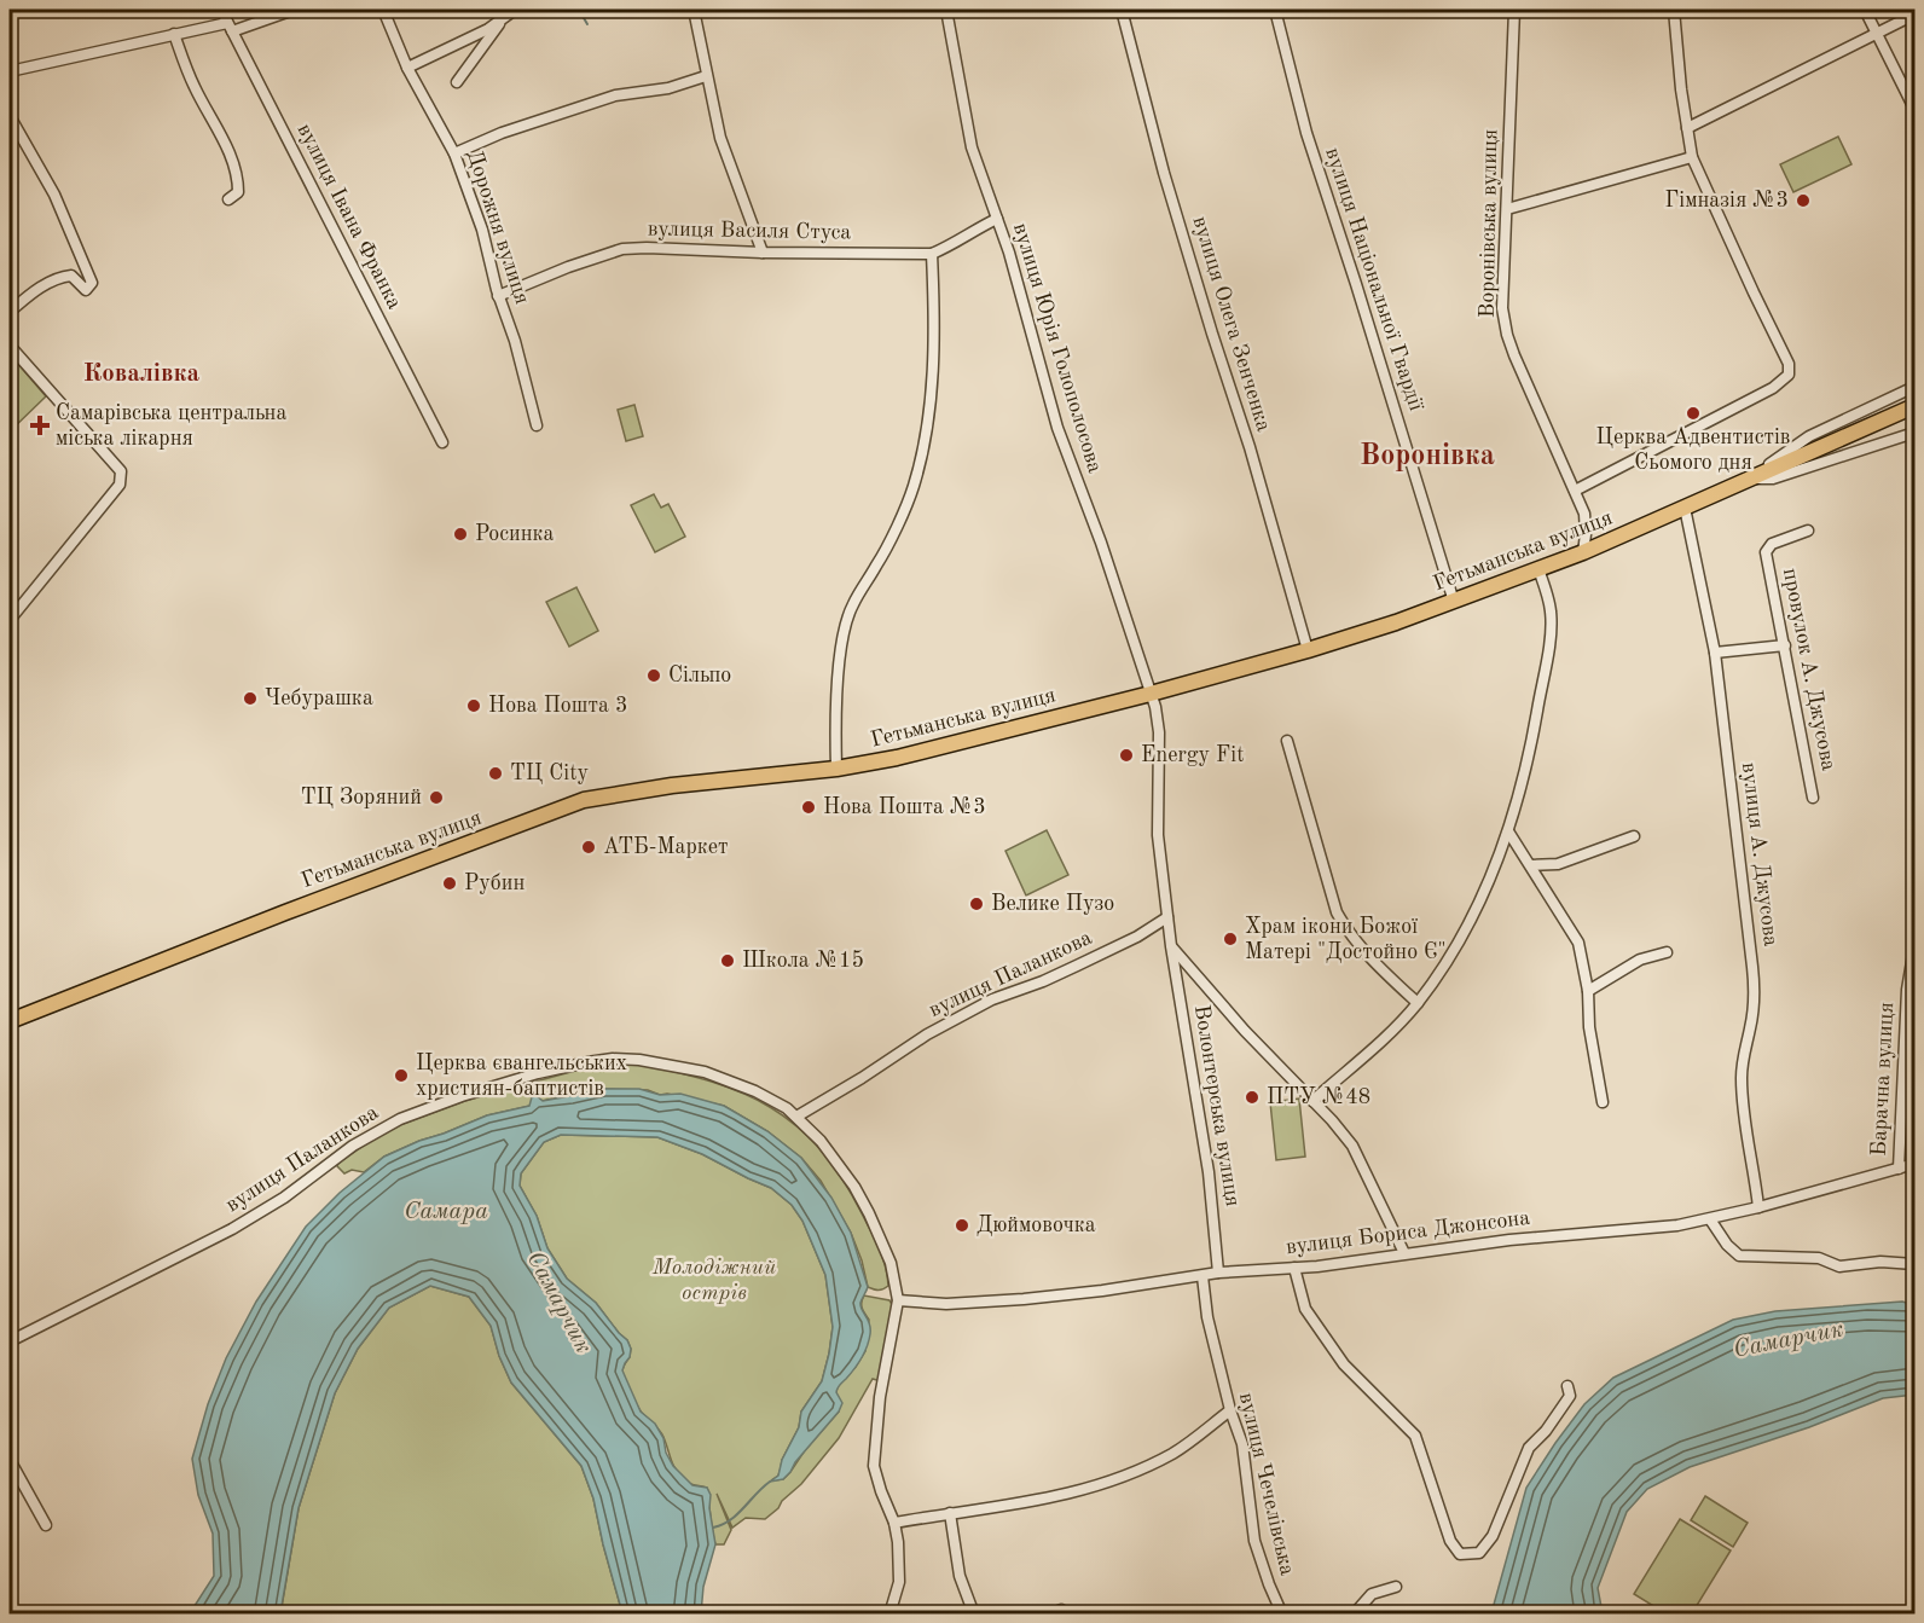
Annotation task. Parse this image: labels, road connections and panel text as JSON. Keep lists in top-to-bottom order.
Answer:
{
  "streets": {
    "highway": ["Гетьманська вулиця"],
    "street": [
      "вулиця Івана Франка",
      "Воронівська вулиця",
      "Дорожня вулиця",
      "вулиця Василя Стуса",
      "вулиця Національної Гвардії",
      "вулиця Олега Зенченка",
      "вулиця Юрія Голополосова",
      "провулок А. Джусова",
      "вулиця А. Джусова",
      "вулиця Паланкова",
      "Барачна вулиця",
      "Волонтерська вулиця",
      "вулиця Бориса Джонсона",
      "вулиця Чечелівська"
    ]
  },
  "crossings": [
    ["Воронівська вулиця", "Гетьманська вулиця"],
    ["Дорожня вулиця", "вулиця Василя Стуса"],
    ["вулиця Василя Стуса", "вулиця Юрія Голополосова"],
    ["вулиця Національної Гвардії", "Гетьманська вулиця"],
    ["вулиця Олега Зенченка", "Гетьманська вулиця"],
    ["вулиця Юрія Голополосова", "Гетьманська вулиця"],
    ["вулиця Юрія Голополосова", "Волонтерська вулиця"],
    ["Гетьманська вулиця", "вулиця А. Джусова"],
    ["Гетьманська вулиця", "Волонтерська вулиця"],
    ["вулиця А. Джусова", "вулиця Бориса Джонсона"],
    ["вулиця Паланкова", "Волонтерська вулиця"],
    ["вулиця Паланкова", "вулиця Бориса Джонсона"],
    ["Барачна вулиця", "вулиця Бориса Джонсона"],
    ["Волонтерська вулиця", "вулиця Бориса Джонсона"],
    ["вулиця Бориса Джонсона", "вулиця Чечелівська"]
  ],
  "districts": ["Ковалівка", "Воронівка"],
  "water": ["Самара", "Самарчик"],
  "parks": ["Молодіжний острів"],
  "places": {
    "other": [
      "Гімназія №3",
      "Церква Адвентистів Сьомого дня",
      "Росинка",
      "Сільпо",
      "Чебурашка",
      "Нова Пошта 3",
      "Energy Fit",
      "ТЦ City",
      "ТЦ Зоряний",
      "Нова Пошта №3",
      "АТБ-Маркет",
      "Рубин",
      "Велике Пузо",
      "Храм ікони Божої Матері \"Достойно Є\"",
      "Школа №15",
      "Церква євангельських християн-баптистів",
      "ПТУ №48",
      "Дюймовочка"
    ],
    "health": ["Самарівська центральна міська лікарня"]
  }
}
